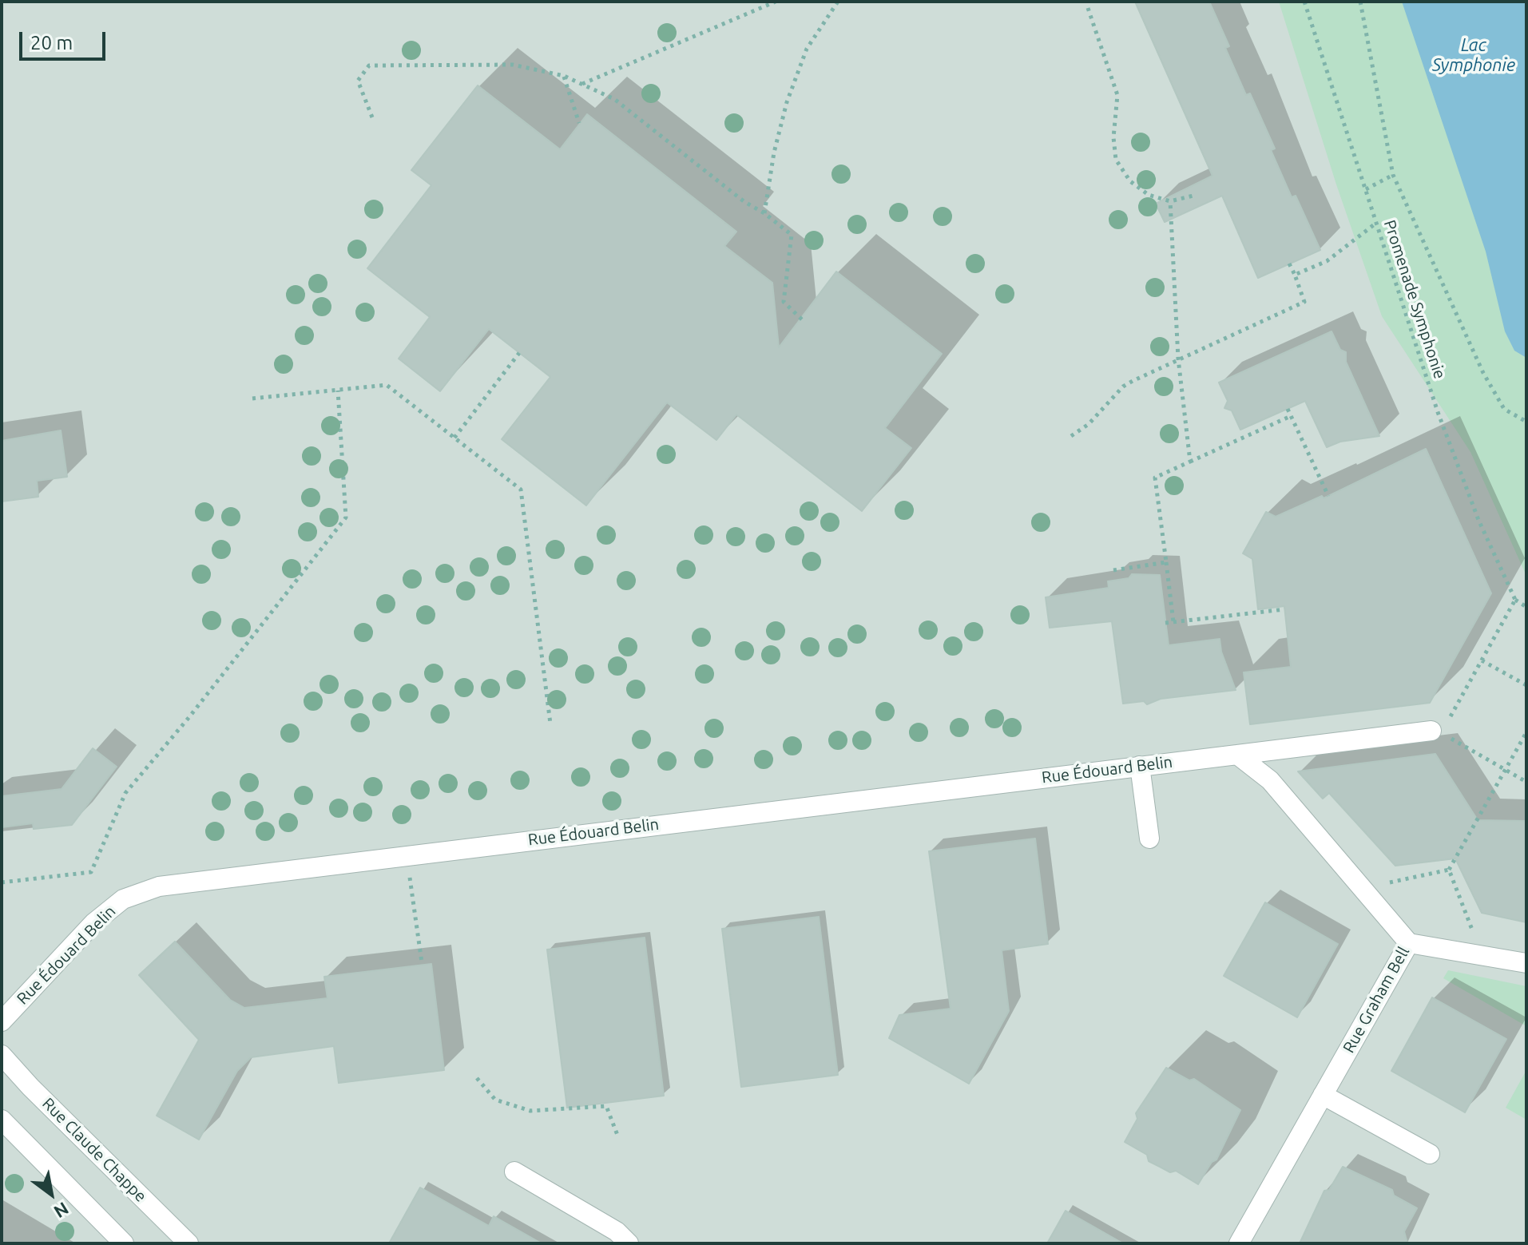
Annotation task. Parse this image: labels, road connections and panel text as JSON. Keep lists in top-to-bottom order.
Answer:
{
  "streets": {
    "street": ["Rue Édouard Belin", "Rue Graham Bell", "Rue Claude Chappe"],
    "path": ["Promenade Symphonie"]
  },
  "crossings": [
    ["Rue Édouard Belin", "Rue Graham Bell"]
  ],
  "water": ["Lac Symphonie"],
  "scale_bar": "20 m",
  "north": "bottom right"
}
